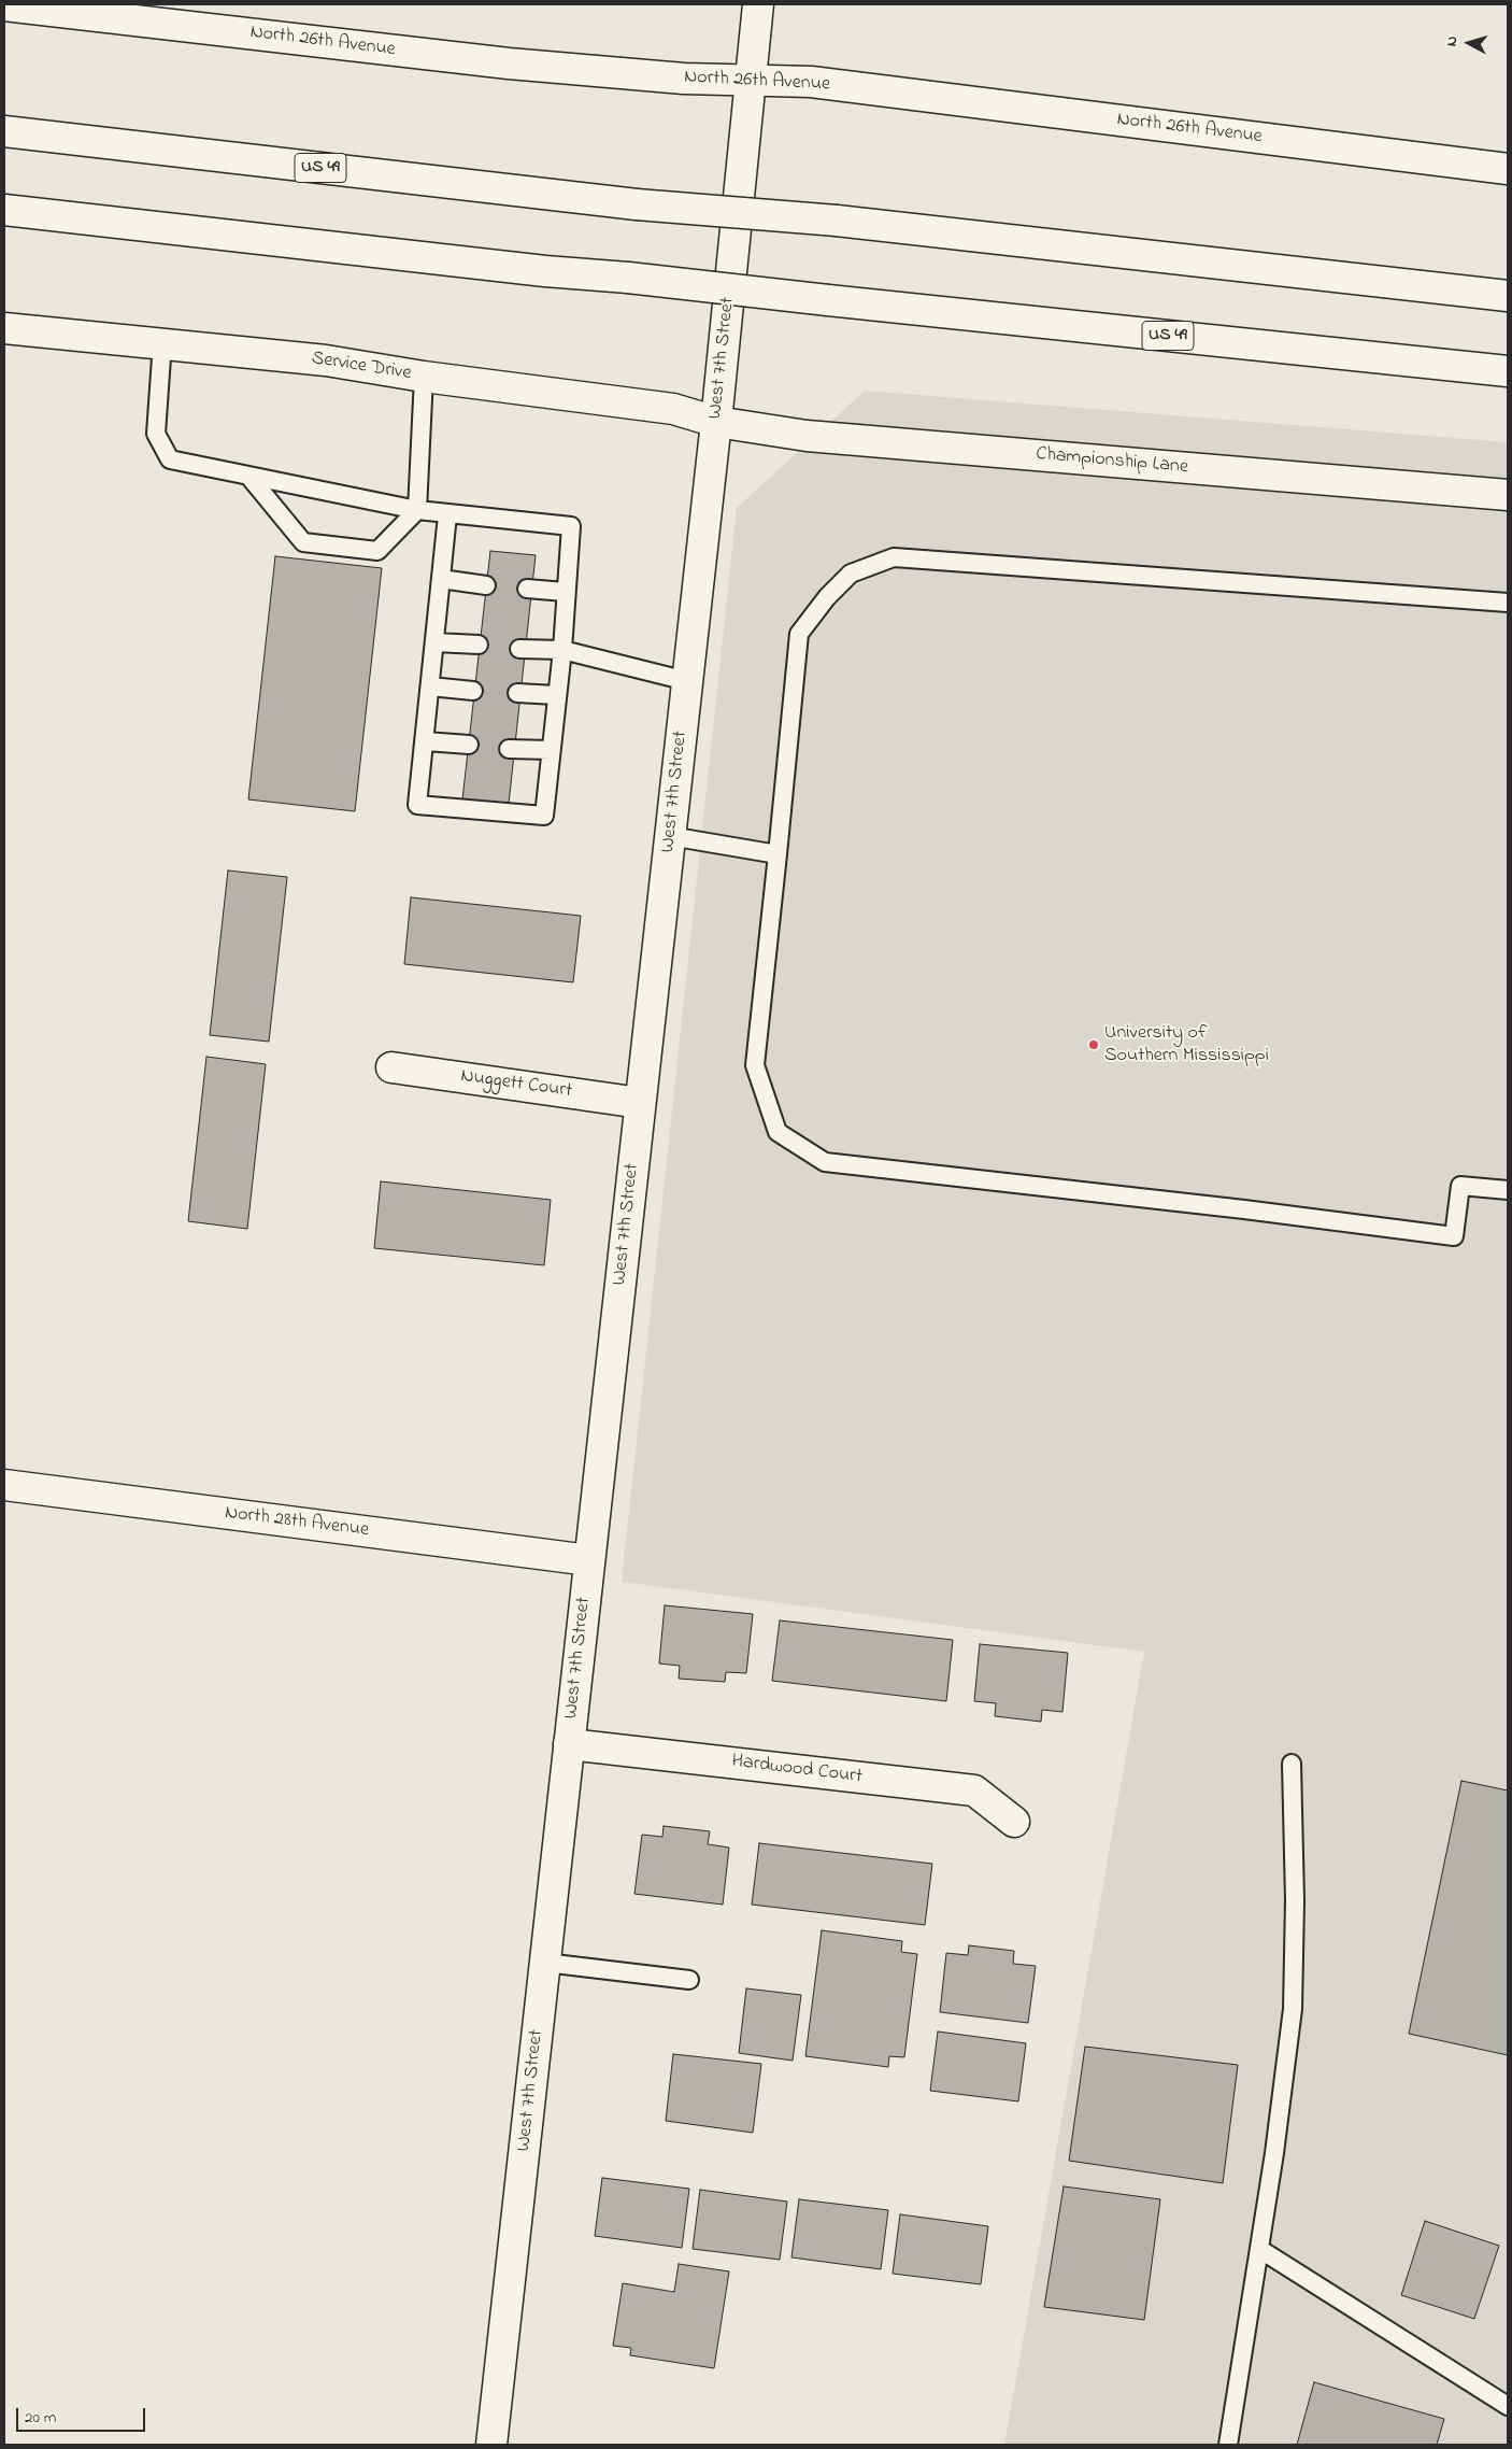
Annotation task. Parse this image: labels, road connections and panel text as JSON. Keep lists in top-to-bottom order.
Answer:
{
  "streets": {
    "main road": [
      "North 26th Avenue",
      "US 49",
      "West 7th Street",
      "Service Drive",
      "Championship Lane",
      "Nuggett Court",
      "North 28th Avenue",
      "Hardwood Court"
    ]
  },
  "crossings": [
    ["North 26th Avenue", "West 7th Street"],
    ["West 7th Street", "Service Drive"],
    ["West 7th Street", "Championship Lane"],
    ["West 7th Street", "Nuggett Court"],
    ["West 7th Street", "North 28th Avenue"],
    ["West 7th Street", "Hardwood Court"],
    ["Service Drive", "Championship Lane"]
  ],
  "places": ["University of Southern Mississippi"],
  "scale_bar": "20 m",
  "north": "left"
}
